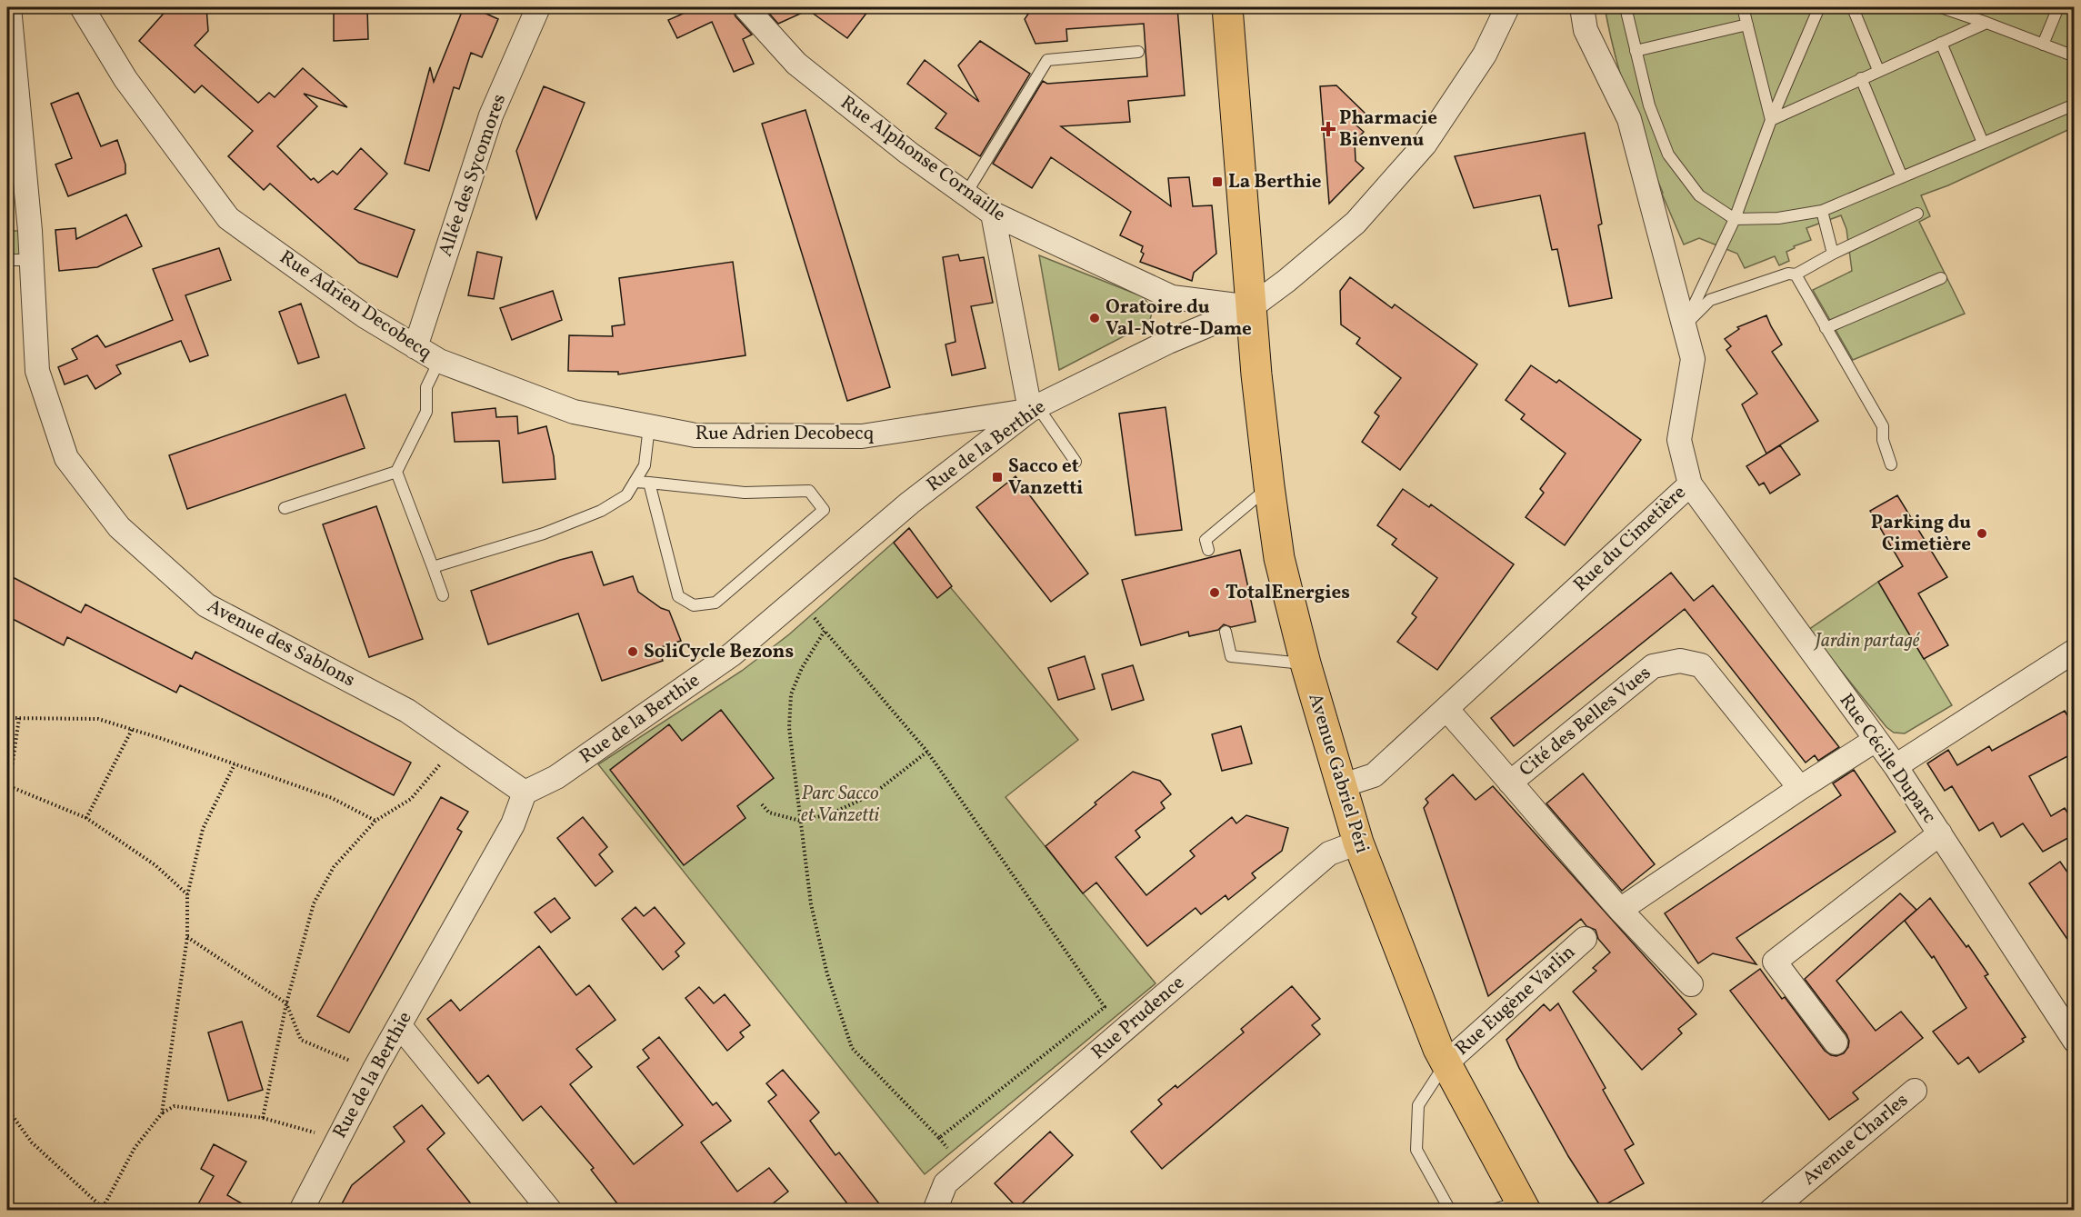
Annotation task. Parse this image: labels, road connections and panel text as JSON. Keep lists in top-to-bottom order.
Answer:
{
  "streets": {
    "main road": ["Avenue Gabriel Péri"],
    "street": [
      "Rue Alphonse Cornaille",
      "Allée des Sycomores",
      "Rue Adrien Decobecq",
      "Rue de la Berthie",
      "Rue du Cimetière",
      "Avenue des Sablons",
      "Cité des Belles Vues",
      "Rue Cécile Duparc",
      "Rue Eugène Varlin",
      "Rue Prudence",
      "Avenue Charles"
    ]
  },
  "crossings": [
    ["Rue Alphonse Cornaille", "Rue de la Berthie"],
    ["Rue Alphonse Cornaille", "Avenue Gabriel Péri"],
    ["Allée des Sycomores", "Rue Adrien Decobecq"],
    ["Rue Adrien Decobecq", "Rue de la Berthie"],
    ["Rue de la Berthie", "Avenue des Sablons"],
    ["Rue de la Berthie", "Avenue Gabriel Péri"],
    ["Rue du Cimetière", "Cité des Belles Vues"],
    ["Rue du Cimetière", "Rue Cécile Duparc"],
    ["Rue du Cimetière", "Avenue Gabriel Péri"],
    ["Avenue Gabriel Péri", "Rue Eugène Varlin"],
    ["Avenue Gabriel Péri", "Rue Prudence"]
  ],
  "parks": ["Jardin partagé", "Parc Sacco et Vanzetti"],
  "places": {
    "health": ["Pharmacie Bienvenu"],
    "transit": ["La Berthie", "Sacco et Vanzetti"],
    "other": [
      "Oratoire du Val-Notre-Dame",
      "Parking du Cimetière",
      "TotalEnergies",
      "SoliCycle Bezons"
    ]
  }
}
